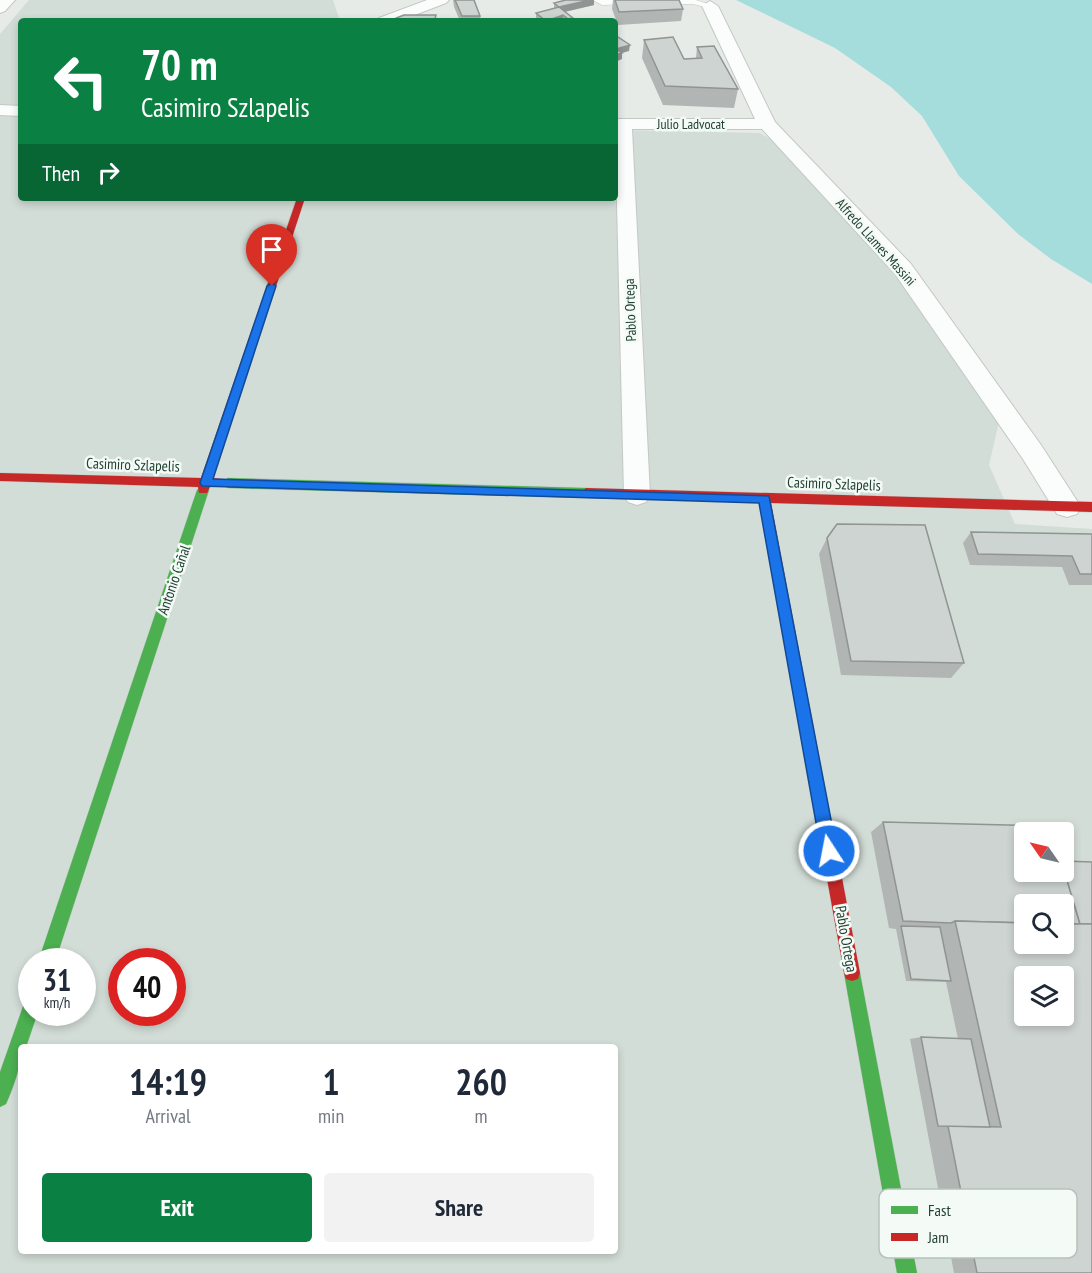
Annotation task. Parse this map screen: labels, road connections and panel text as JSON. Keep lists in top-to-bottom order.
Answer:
{
  "streets": {
    "street": [
      "Julio Ladvocat",
      "Alfredo Llames Massini",
      "Pablo Ortega",
      "Casimiro Szlapelis",
      "Antonio Cañal"
    ]
  },
  "crossings": [
    ["Julio Ladvocat", "Alfredo Llames Massini"],
    ["Julio Ladvocat", "Pablo Ortega"],
    ["Alfredo Llames Massini", "Casimiro Szlapelis"],
    ["Pablo Ortega", "Casimiro Szlapelis"],
    ["Casimiro Szlapelis", "Antonio Cañal"]
  ],
  "legend": ["Fast", "Jam"],
  "north": "top left",
  "page": {
    "turn": ["70 m", "Casimiro Szlapelis"],
    "then": "Then",
    "speed": "31 km/h",
    "limit": "40",
    "eta": [
      "14:19",
      "Arrival",
      "1",
      "min",
      "260",
      "m"
    ],
    "buttons": ["Exit", "Share"]
  }
}
